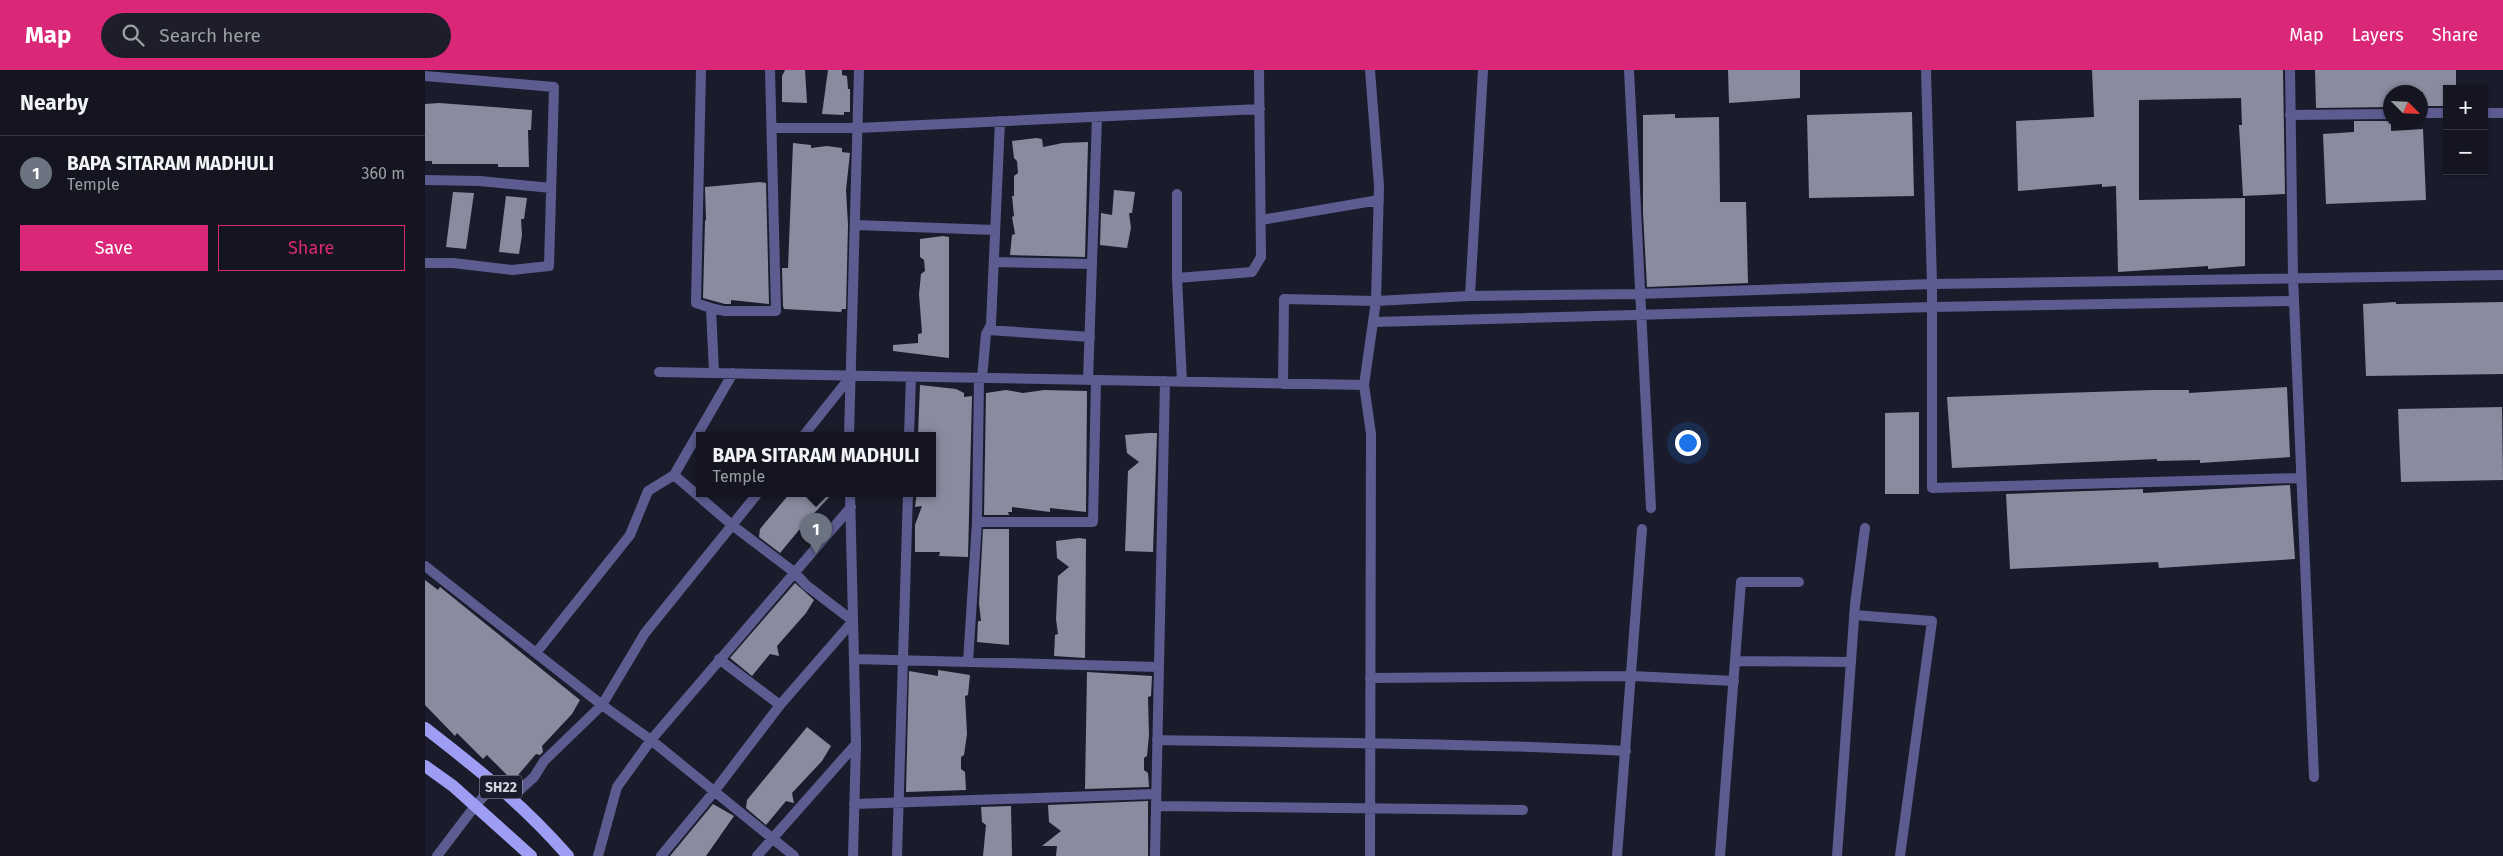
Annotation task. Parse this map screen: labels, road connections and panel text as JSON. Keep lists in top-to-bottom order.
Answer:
{
  "streets": {
    "main road": ["SH22"]
  },
  "north": "bottom right",
  "page": {
    "header": "Map",
    "search": "Search here",
    "nav": ["Map", "Layers", "Share"],
    "heading": "Nearby",
    "map_buttons": ["+", "−"],
    "list": [
      {
        "mark": "1",
        "name": "BAPA SITARAM MADHULI",
        "note": "Temple",
        "value": "360 m"
      }
    ],
    "buttons": ["Save", "Share"],
    "popup": ["BAPA SITARAM MADHULI", "Temple"],
    "pins": "1"
  }
}
